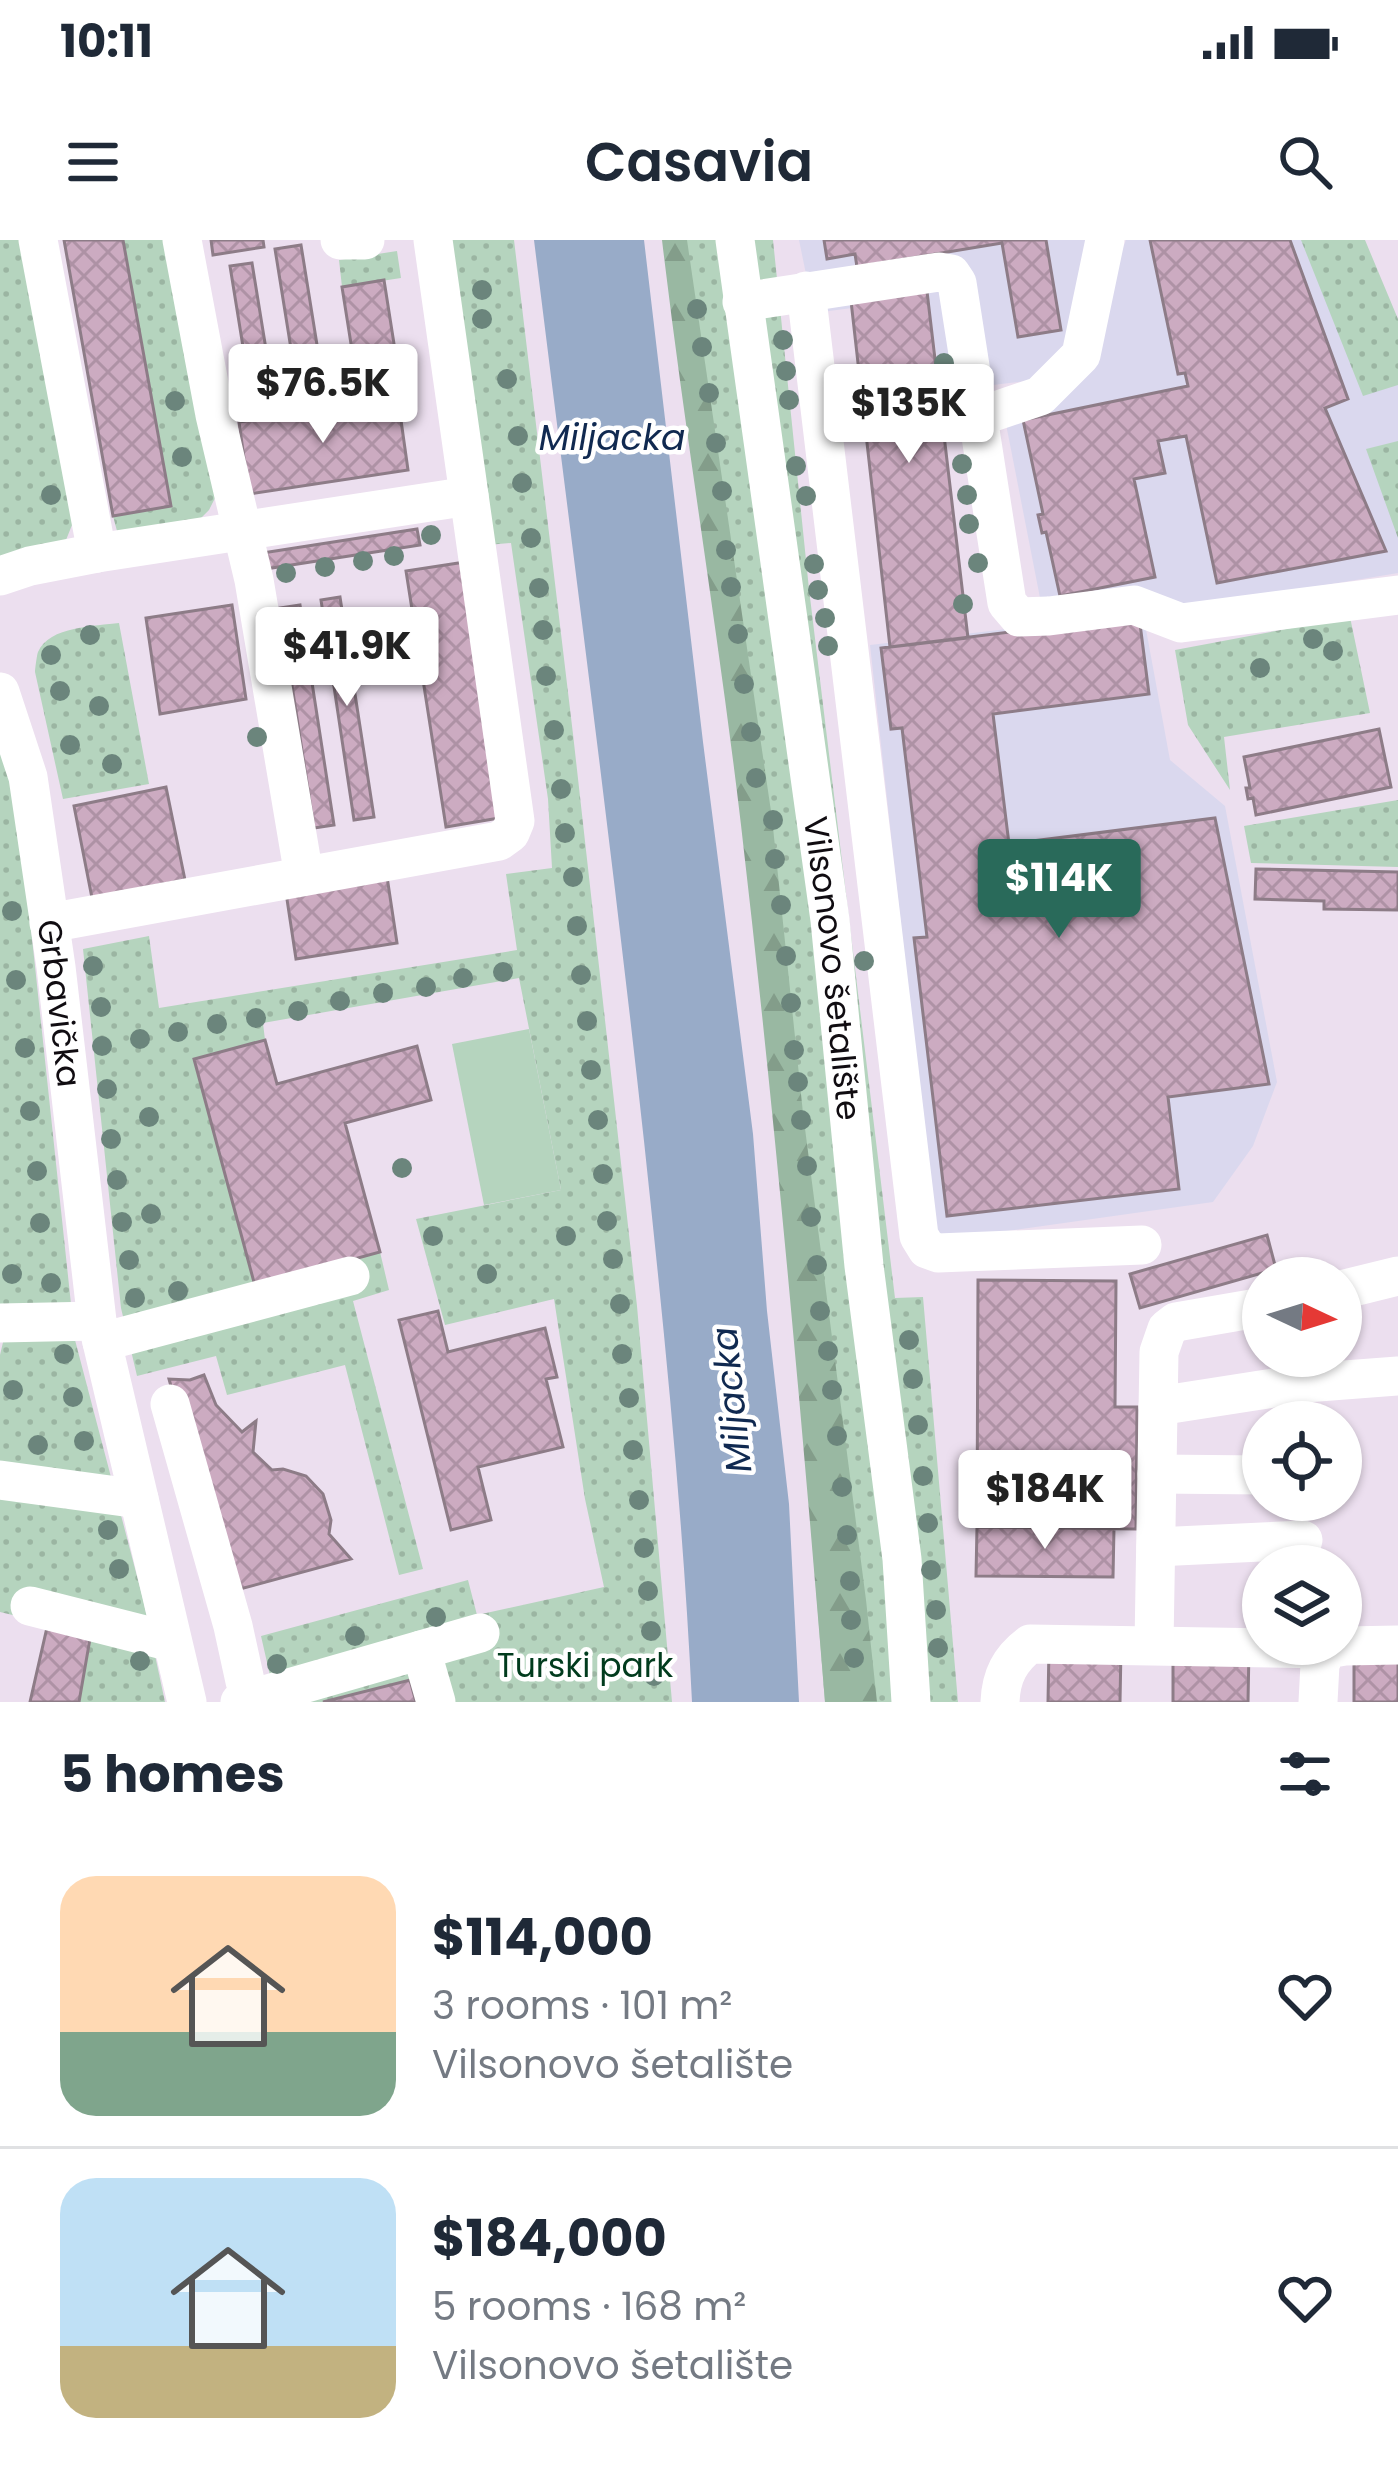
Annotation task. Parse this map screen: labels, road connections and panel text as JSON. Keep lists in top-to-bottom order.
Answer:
{
  "streets": {
    "street": ["Vilsonovo šetalište", "Grbavička"]
  },
  "water": ["Miljacka"],
  "parks": ["Turski park"],
  "north": "right",
  "page": {
    "status": "10:11",
    "header": "Casavia",
    "price": [
      "$76.5K",
      "$135K",
      "$41.9K",
      "$114K",
      "$184K"
    ],
    "heading": "5 homes",
    "list": [
      {
        "name": "$114,000",
        "note": "3 rooms · 101 m² · Vilsonovo šetalište"
      },
      {
        "name": "$184,000",
        "note": "5 rooms · 168 m² · Vilsonovo šetalište"
      }
    ]
  }
}
